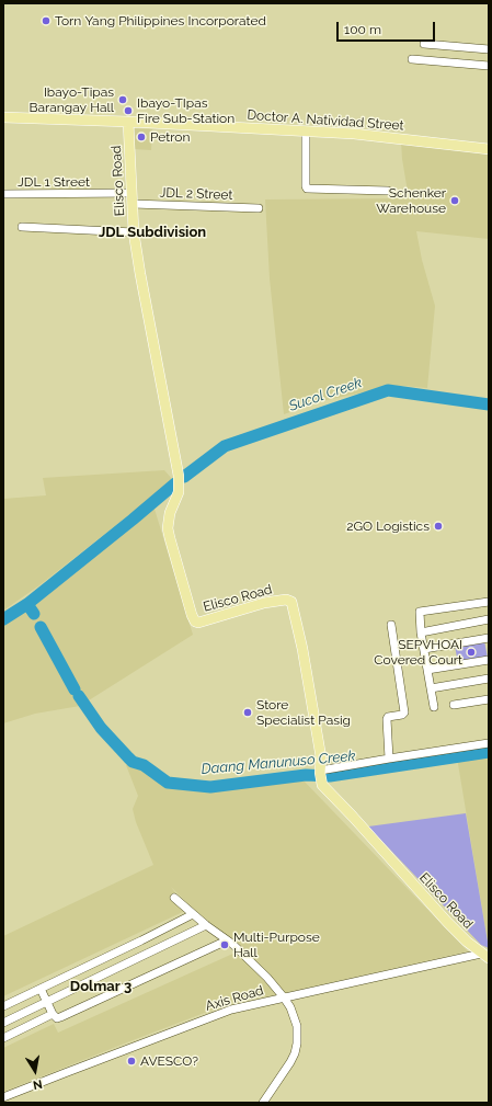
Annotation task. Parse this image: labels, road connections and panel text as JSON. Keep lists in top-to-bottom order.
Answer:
{
  "streets": {
    "main road": ["Doctor A. Natividad Street", "Elisco Road"],
    "street": ["JDL 1 Street", "JDL 2 Street", "Axis Road"]
  },
  "crossings": [
    ["Doctor A. Natividad Street", "Elisco Road"],
    ["Elisco Road", "JDL 1 Street"],
    ["Elisco Road", "JDL 2 Street"],
    ["Elisco Road", "Axis Road"]
  ],
  "districts": ["JDL Subdivision", "Dolmar 3"],
  "water": ["Sucol Creek", "Daang Manunuso Creek"],
  "places": [
    "Torn Yang Philippines Incorporated",
    "Ibayo-Tipas Barangay Hall",
    "Ibayo-TIpas Fire Sub-Station",
    "Petron",
    "Schenker Warehouse",
    "2GO Logistics",
    "SEPVHOAI Covered Court",
    "Store Specialist Pasig",
    "Multi-Purpose Hall",
    "AVESCO?"
  ],
  "scale_bar": "100 m",
  "north": "bottom"
}
